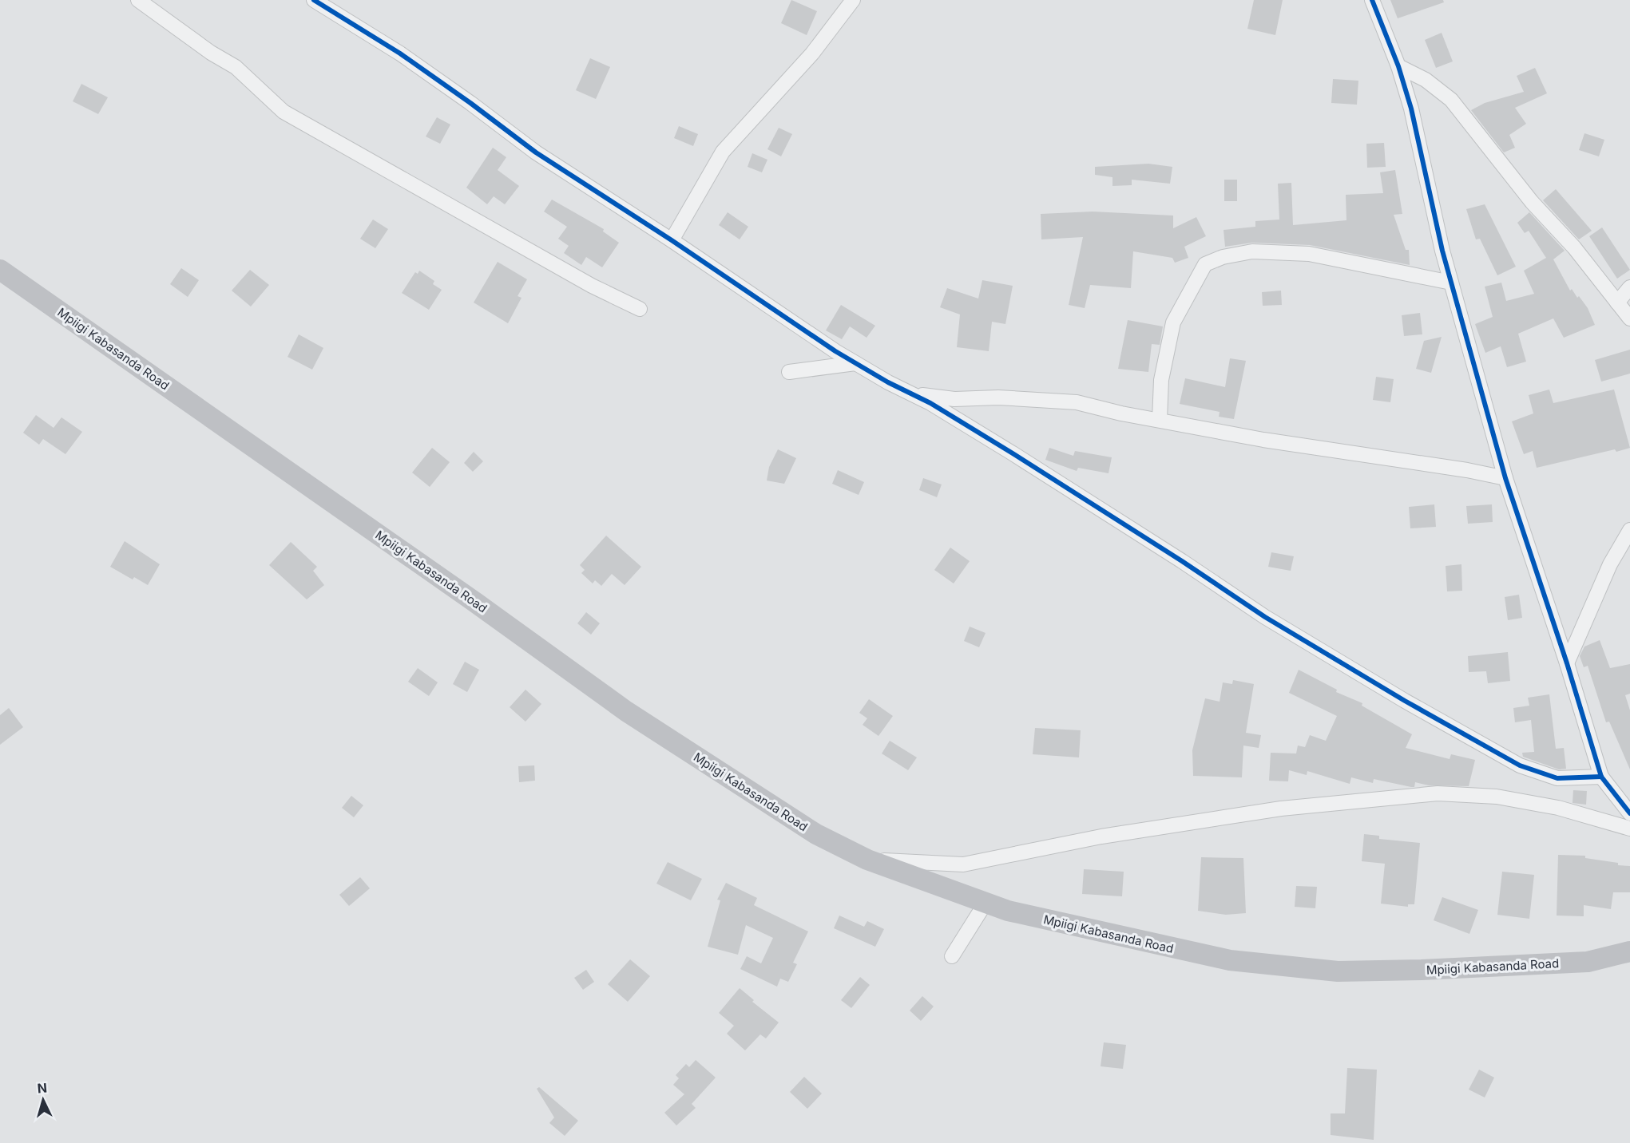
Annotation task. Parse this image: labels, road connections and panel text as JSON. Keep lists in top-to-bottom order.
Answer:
{
  "streets": {
    "main road": ["Mpiigi Kabasanda Road"]
  },
  "north": "top"
}
